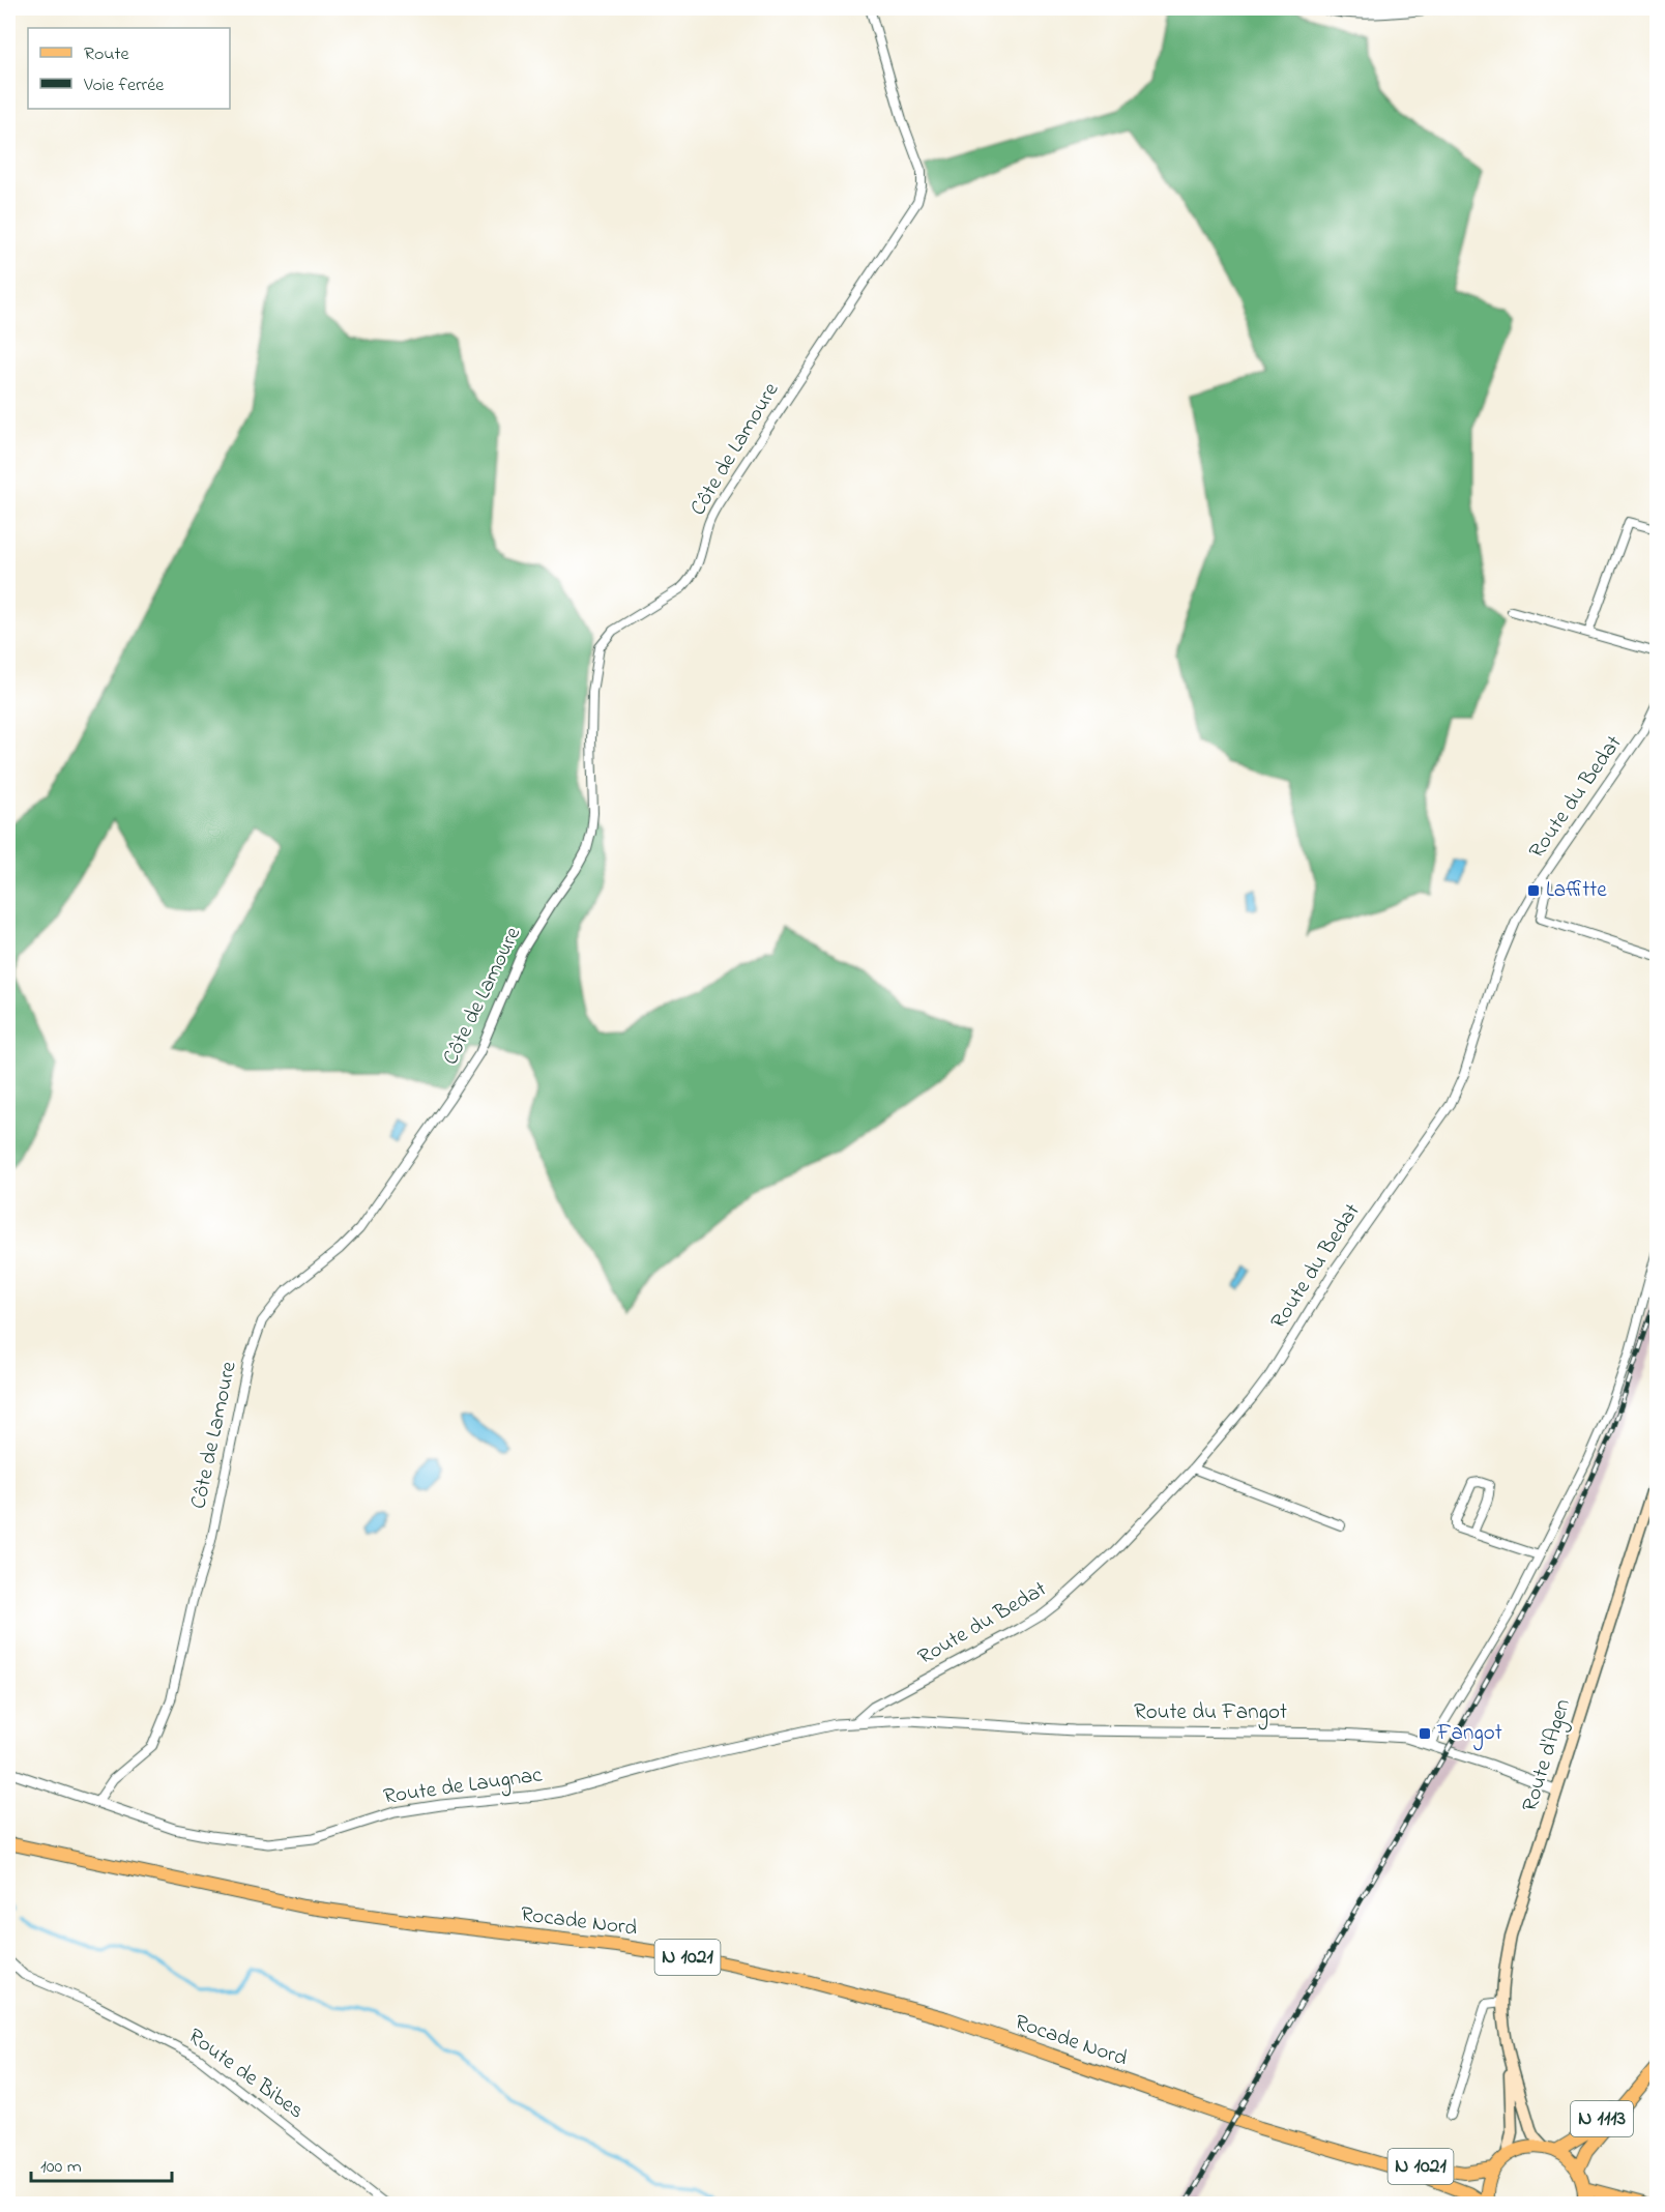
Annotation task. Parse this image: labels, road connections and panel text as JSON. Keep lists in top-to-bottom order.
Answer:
{
  "streets": {
    "main road": [
      "Route d'Agen",
      "Rocade Nord",
      "N 1021",
      "N 1113"
    ],
    "street": [
      "Côte de Lamoure",
      "Route du Bedat",
      "Route du Fangot",
      "Route de Laugnac",
      "Route de Bibes"
    ]
  },
  "crossings": [
    ["Côte de Lamoure", "Route de Laugnac"],
    ["Route du Bedat", "Route du Fangot"],
    ["Route du Bedat", "Route de Laugnac"],
    ["Route du Fangot", "Route d'Agen"],
    ["Route du Fangot", "Route de Laugnac"],
    ["Route d'Agen", "N 1113"],
    ["Rocade Nord", "N 1021"]
  ],
  "places": {
    "transit": ["Laffitte", "Fangot"]
  },
  "legend": ["Route", "Voie ferrée"],
  "scale_bar": "100 m"
}
